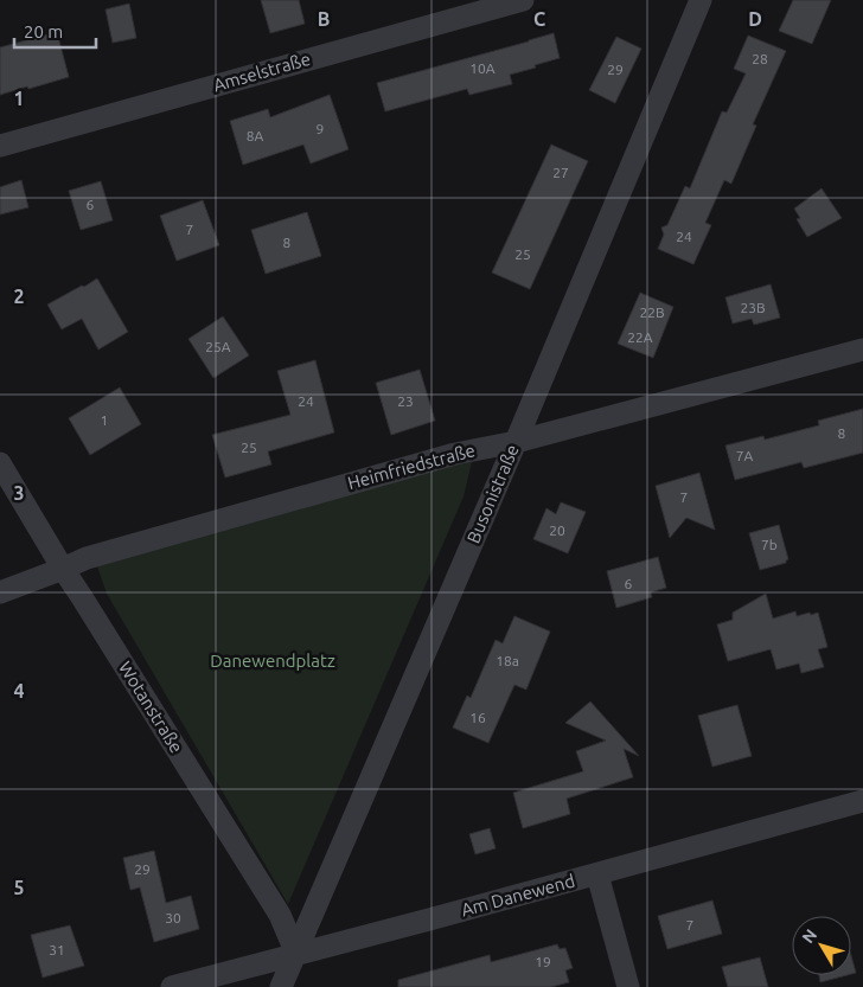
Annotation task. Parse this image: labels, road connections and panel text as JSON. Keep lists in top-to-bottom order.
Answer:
{
  "streets": {
    "street": [
      "Amselstraße",
      "Heimfriedstraße",
      "Busonistraße",
      "Wotanstraße",
      "Am Danewend"
    ]
  },
  "crossings": [
    ["Heimfriedstraße", "Busonistraße"],
    ["Heimfriedstraße", "Wotanstraße"],
    ["Busonistraße", "Wotanstraße"],
    ["Busonistraße", "Am Danewend"],
    ["Wotanstraße", "Am Danewend"]
  ],
  "parks": ["Danewendplatz"],
  "house_numbers": [
    "28",
    "10A",
    "29",
    "9",
    "8A",
    "27",
    "6",
    "7",
    "24",
    "8",
    "25",
    "23B",
    "22B",
    "22A",
    "25A",
    "24",
    "23",
    "1",
    "8",
    "25",
    "7A",
    "7",
    "20",
    "7b",
    "6",
    "18a",
    "16",
    "29",
    "30",
    "7",
    "31",
    "19"
  ],
  "scale_bar": "20 m",
  "north": "top left",
  "grid": {
    "columns": ["B", "C", "D"],
    "rows": [
      "1",
      "2",
      "3",
      "4",
      "5"
    ]
  }
}
